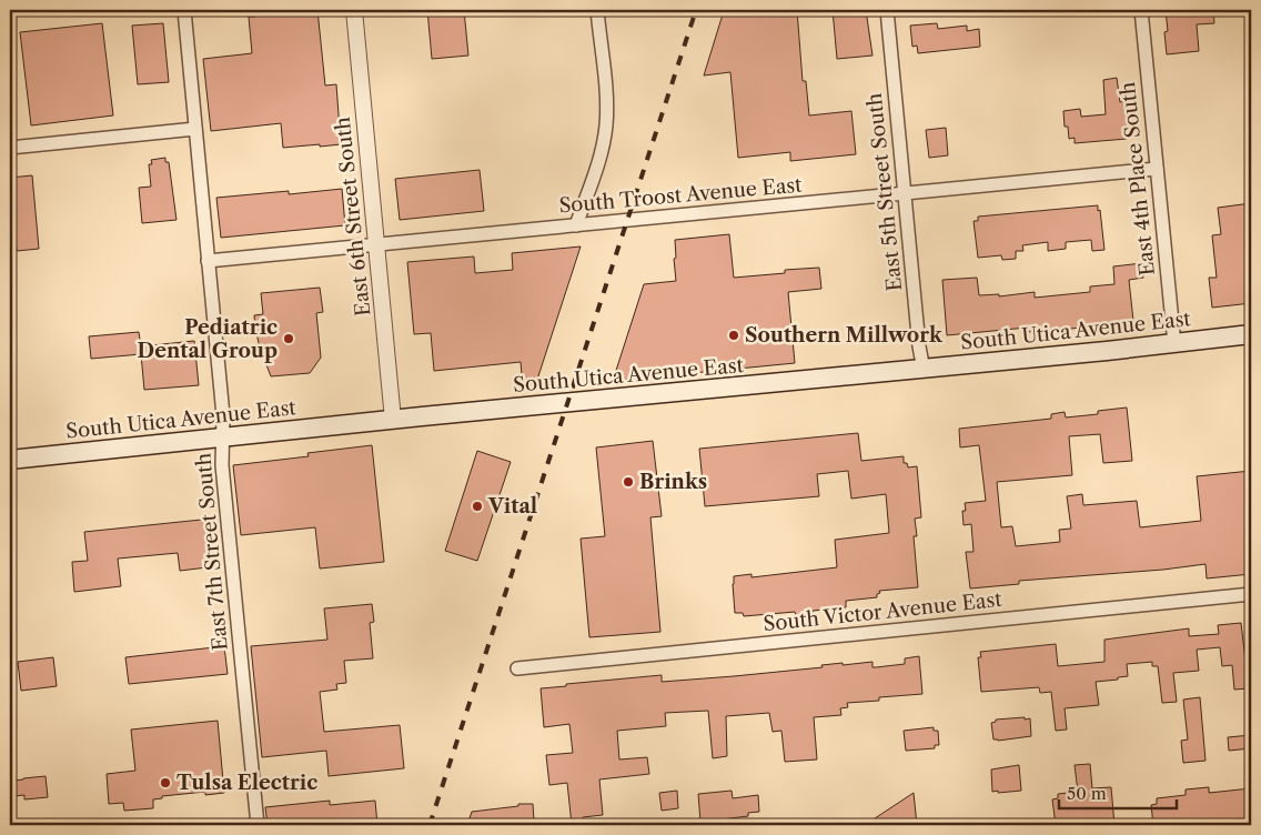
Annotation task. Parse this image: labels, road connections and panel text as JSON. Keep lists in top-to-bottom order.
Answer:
{
  "streets": {
    "main road": ["South Utica Avenue East"],
    "street": [
      "East 4th Place South",
      "East 5th Street South",
      "South Troost Avenue East",
      "East 6th Street South",
      "East 7th Street South",
      "South Victor Avenue East"
    ]
  },
  "crossings": [
    ["East 4th Place South", "South Troost Avenue East"],
    ["East 4th Place South", "South Utica Avenue East"],
    ["East 5th Street South", "South Troost Avenue East"],
    ["East 5th Street South", "South Utica Avenue East"],
    ["South Troost Avenue East", "East 6th Street South"],
    ["South Troost Avenue East", "East 7th Street South"],
    ["East 6th Street South", "South Utica Avenue East"],
    ["South Utica Avenue East", "East 7th Street South"]
  ],
  "places": [
    "Southern Millwork",
    "Pediatric Dental Group",
    "Brinks",
    "Vital",
    "Tulsa Electric"
  ],
  "scale_bar": "50 m"
}
